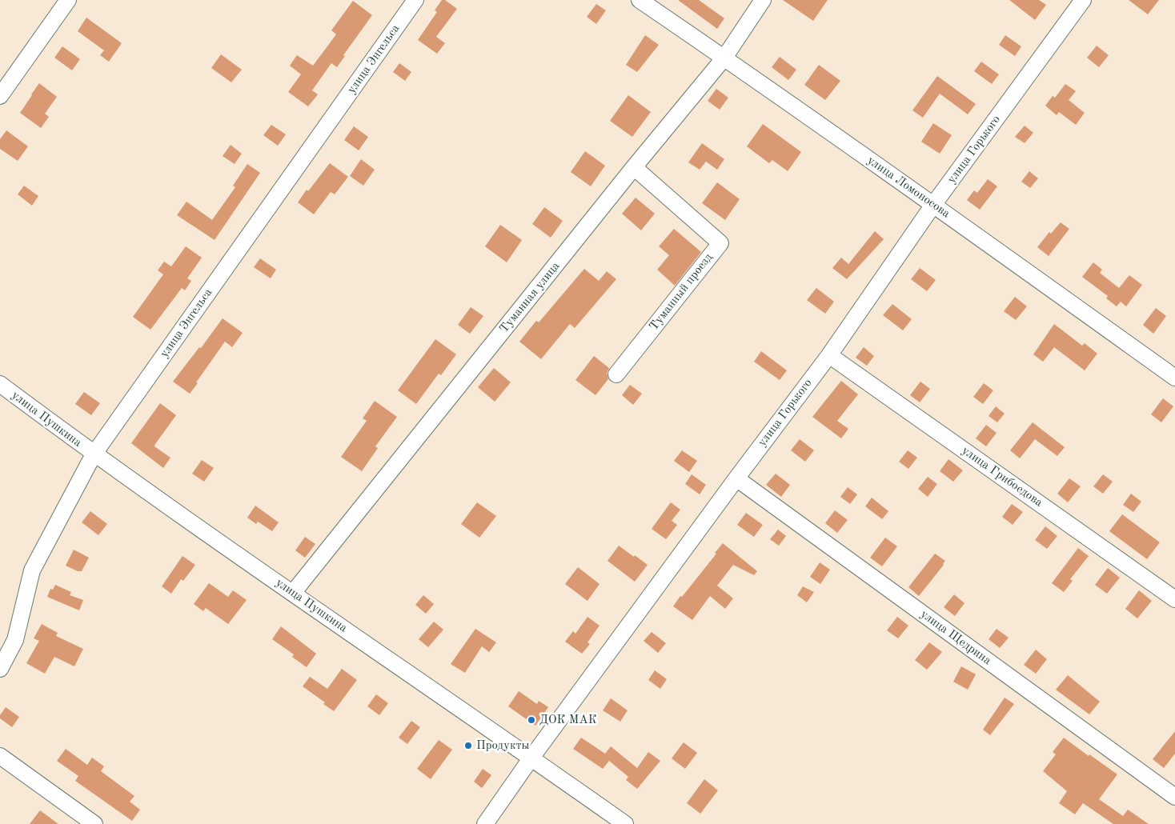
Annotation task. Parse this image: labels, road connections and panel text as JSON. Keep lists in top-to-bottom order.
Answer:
{
  "streets": {
    "street": [
      "улица Энгельса",
      "улица Горького",
      "улица Ломоносова",
      "Туманный проезд",
      "Туманная улица",
      "улица Пушкина",
      "улица Грибоедова",
      "улица Щедрина"
    ]
  },
  "crossings": [
    ["улица Энгельса", "улица Пушкина"],
    ["улица Горького", "улица Ломоносова"],
    ["улица Горького", "улица Пушкина"],
    ["улица Горького", "улица Грибоедова"],
    ["улица Горького", "улица Щедрина"],
    ["улица Ломоносова", "Туманная улица"],
    ["Туманный проезд", "Туманная улица"],
    ["Туманная улица", "улица Пушкина"]
  ],
  "places": ["ДОК МАК", "Продукты"]
}
